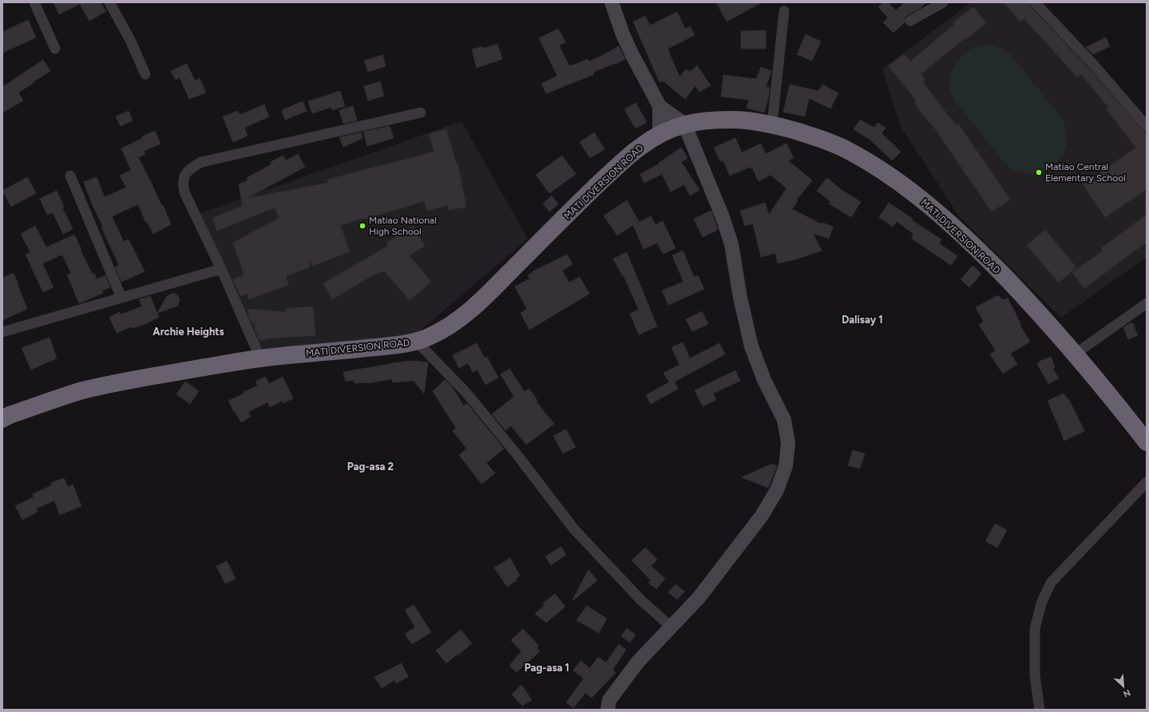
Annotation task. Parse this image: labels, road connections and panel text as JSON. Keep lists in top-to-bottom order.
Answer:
{
  "streets": {
    "highway": ["MATI DIVERSION ROAD"]
  },
  "districts": [
    "Dalisay 1",
    "Archie Heights",
    "Pag-asa 2",
    "Pag-asa 1"
  ],
  "places": ["Matiao Central Elementary School", "Matiao National High School"],
  "north": "bottom right"
}
